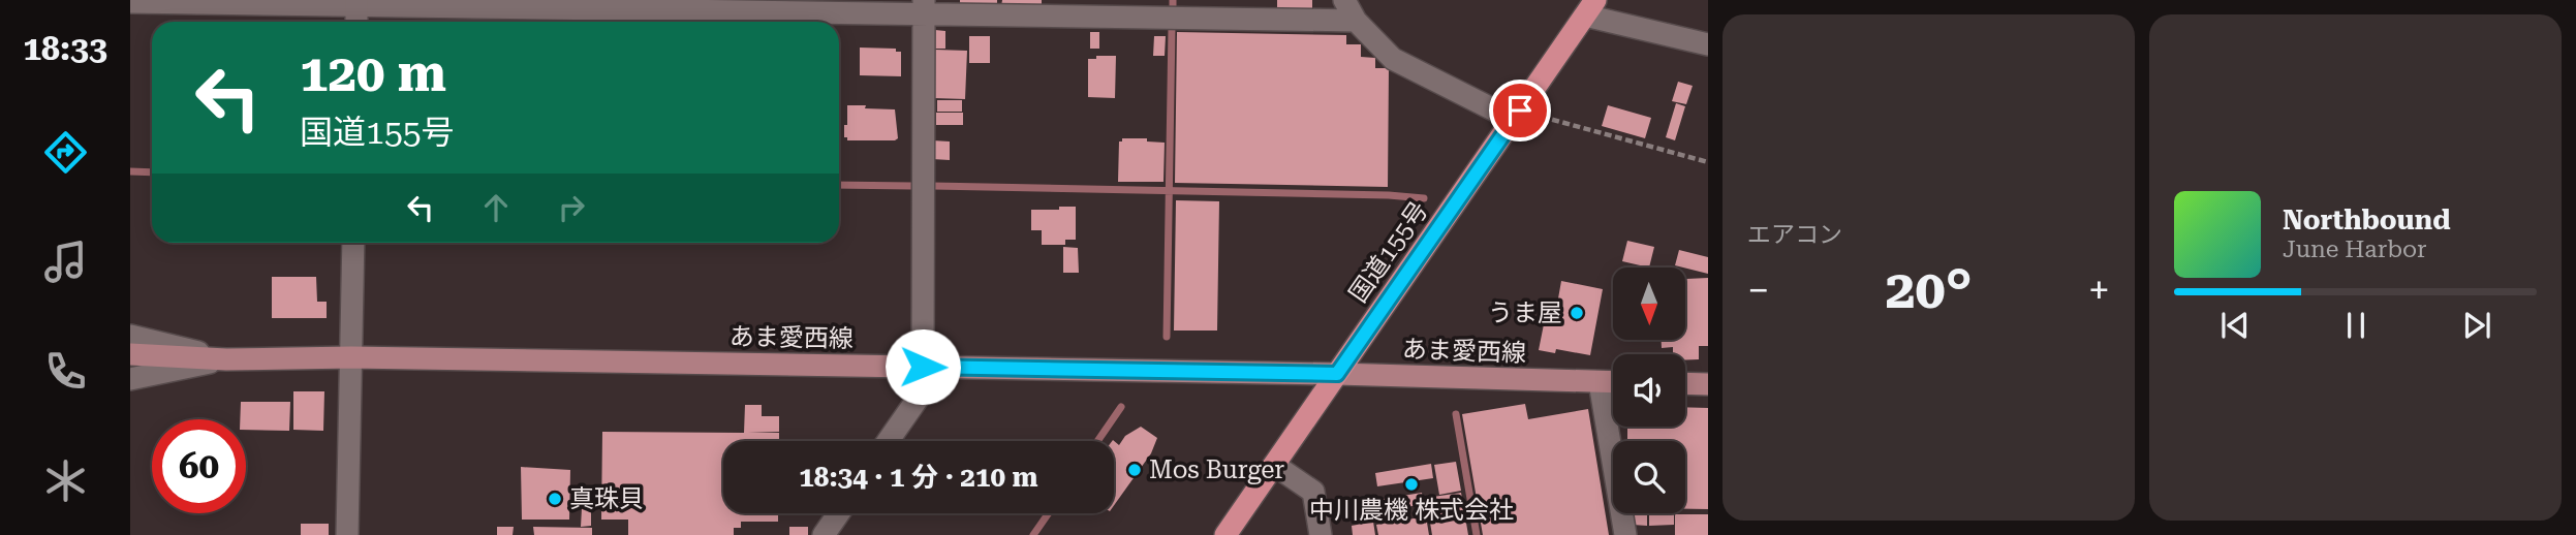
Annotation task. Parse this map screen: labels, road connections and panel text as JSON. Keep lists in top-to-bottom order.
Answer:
{
  "streets": {
    "highway": ["国道155号"],
    "main road": ["あま愛西線"]
  },
  "crossings": [
    ["国道155号", "あま愛西線"]
  ],
  "places": [
    "うま屋",
    "Mos Burger",
    "中川農機 株式会社",
    "真珠貝"
  ],
  "north": "bottom",
  "page": {
    "tabs": "18:33",
    "tile": "エアコン",
    "turn": ["120 m", "国道155号"],
    "song": ["Northbound", "June Harbor"],
    "heat": ["−", "20°", "+"],
    "limit": "60",
    "trip": "18:34 · 1 分 · 210 m"
  }
}
